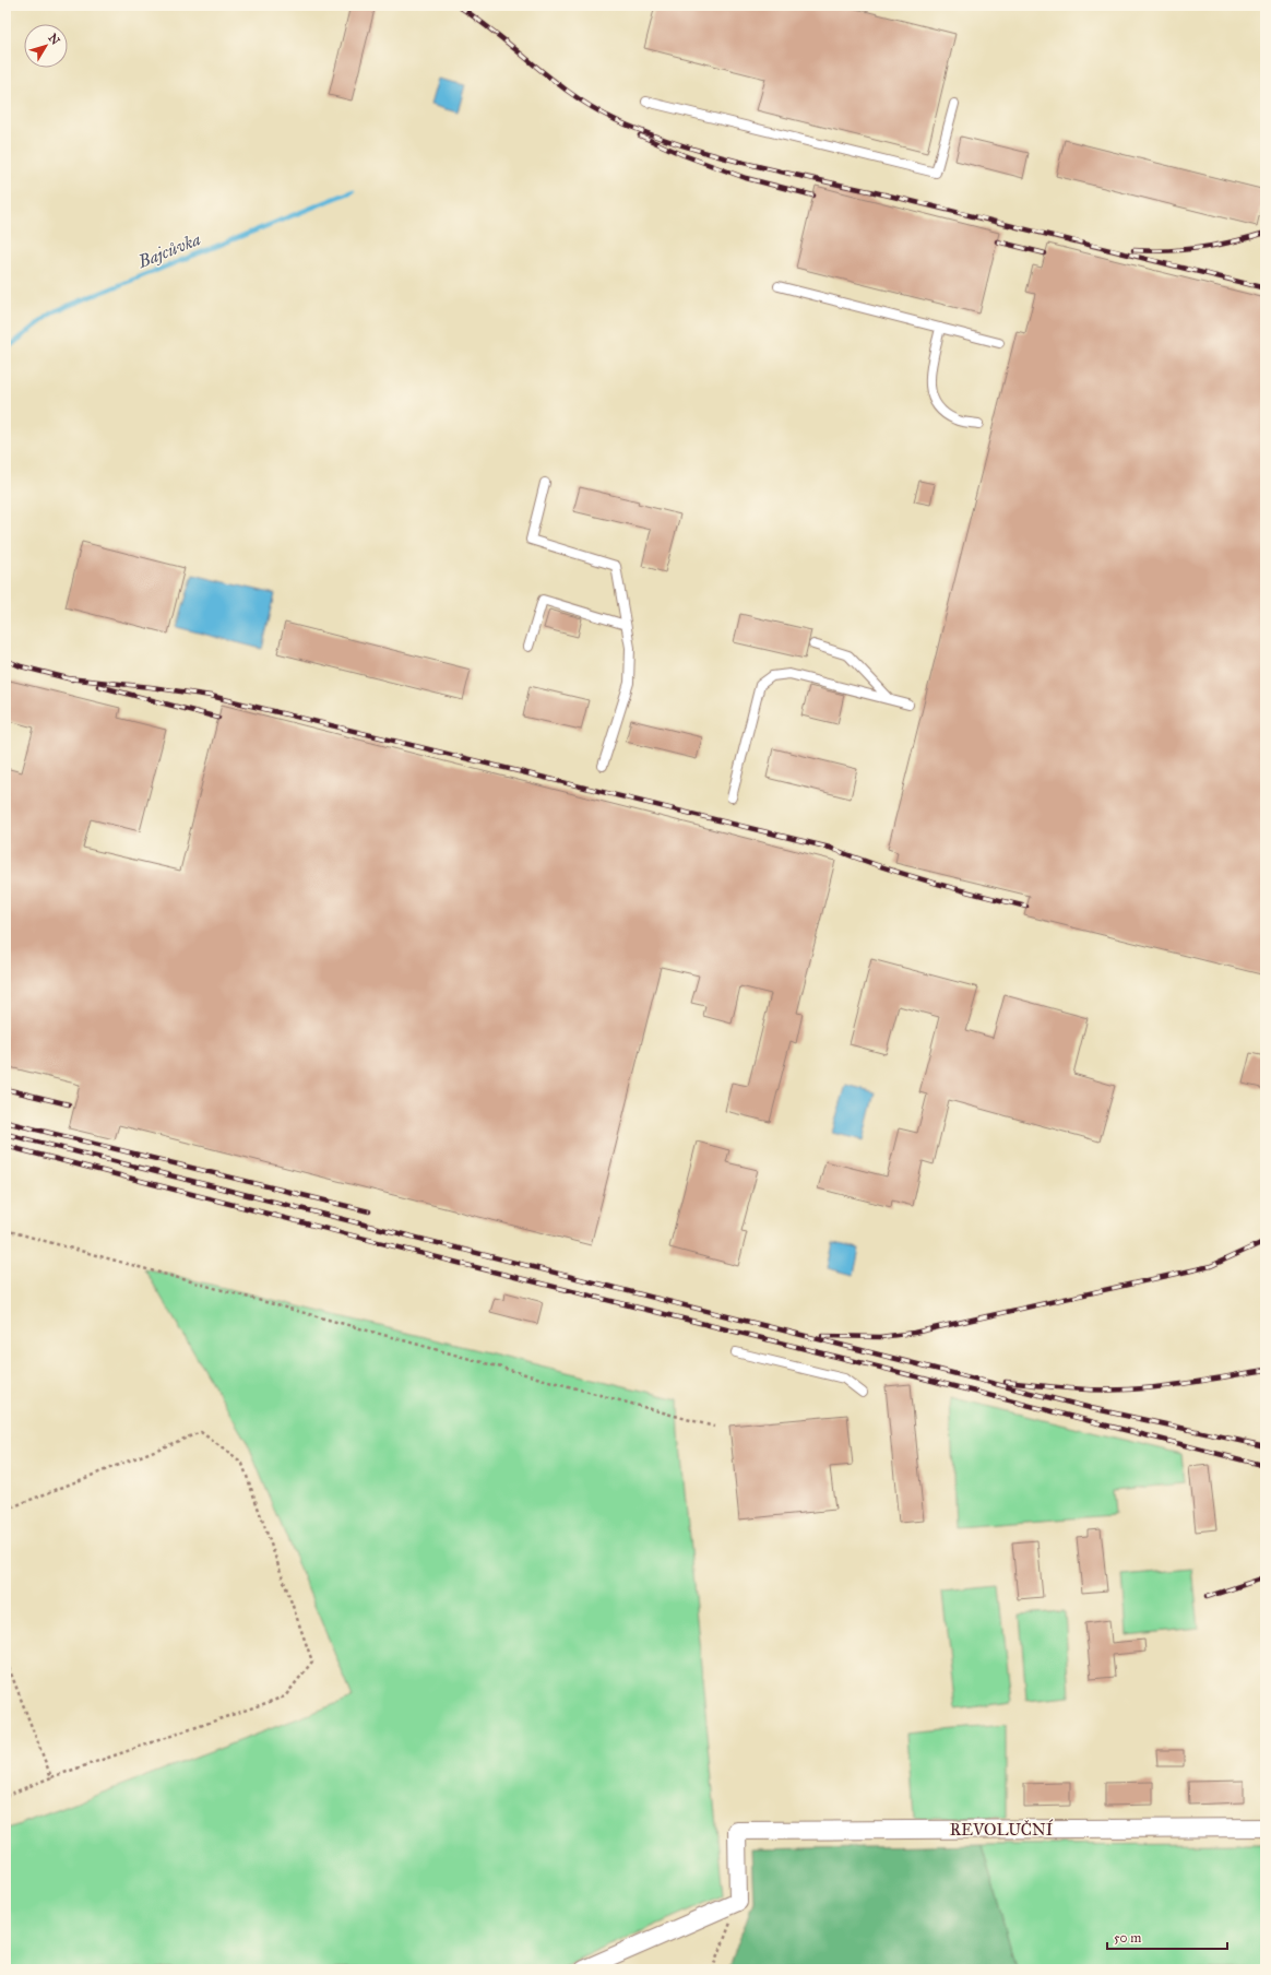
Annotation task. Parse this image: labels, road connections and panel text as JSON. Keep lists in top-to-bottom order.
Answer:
{
  "streets": {
    "street": ["REVOLUČNÍ"]
  },
  "water": ["Bajcůvka"],
  "scale_bar": "50 m",
  "north": "top right"
}
